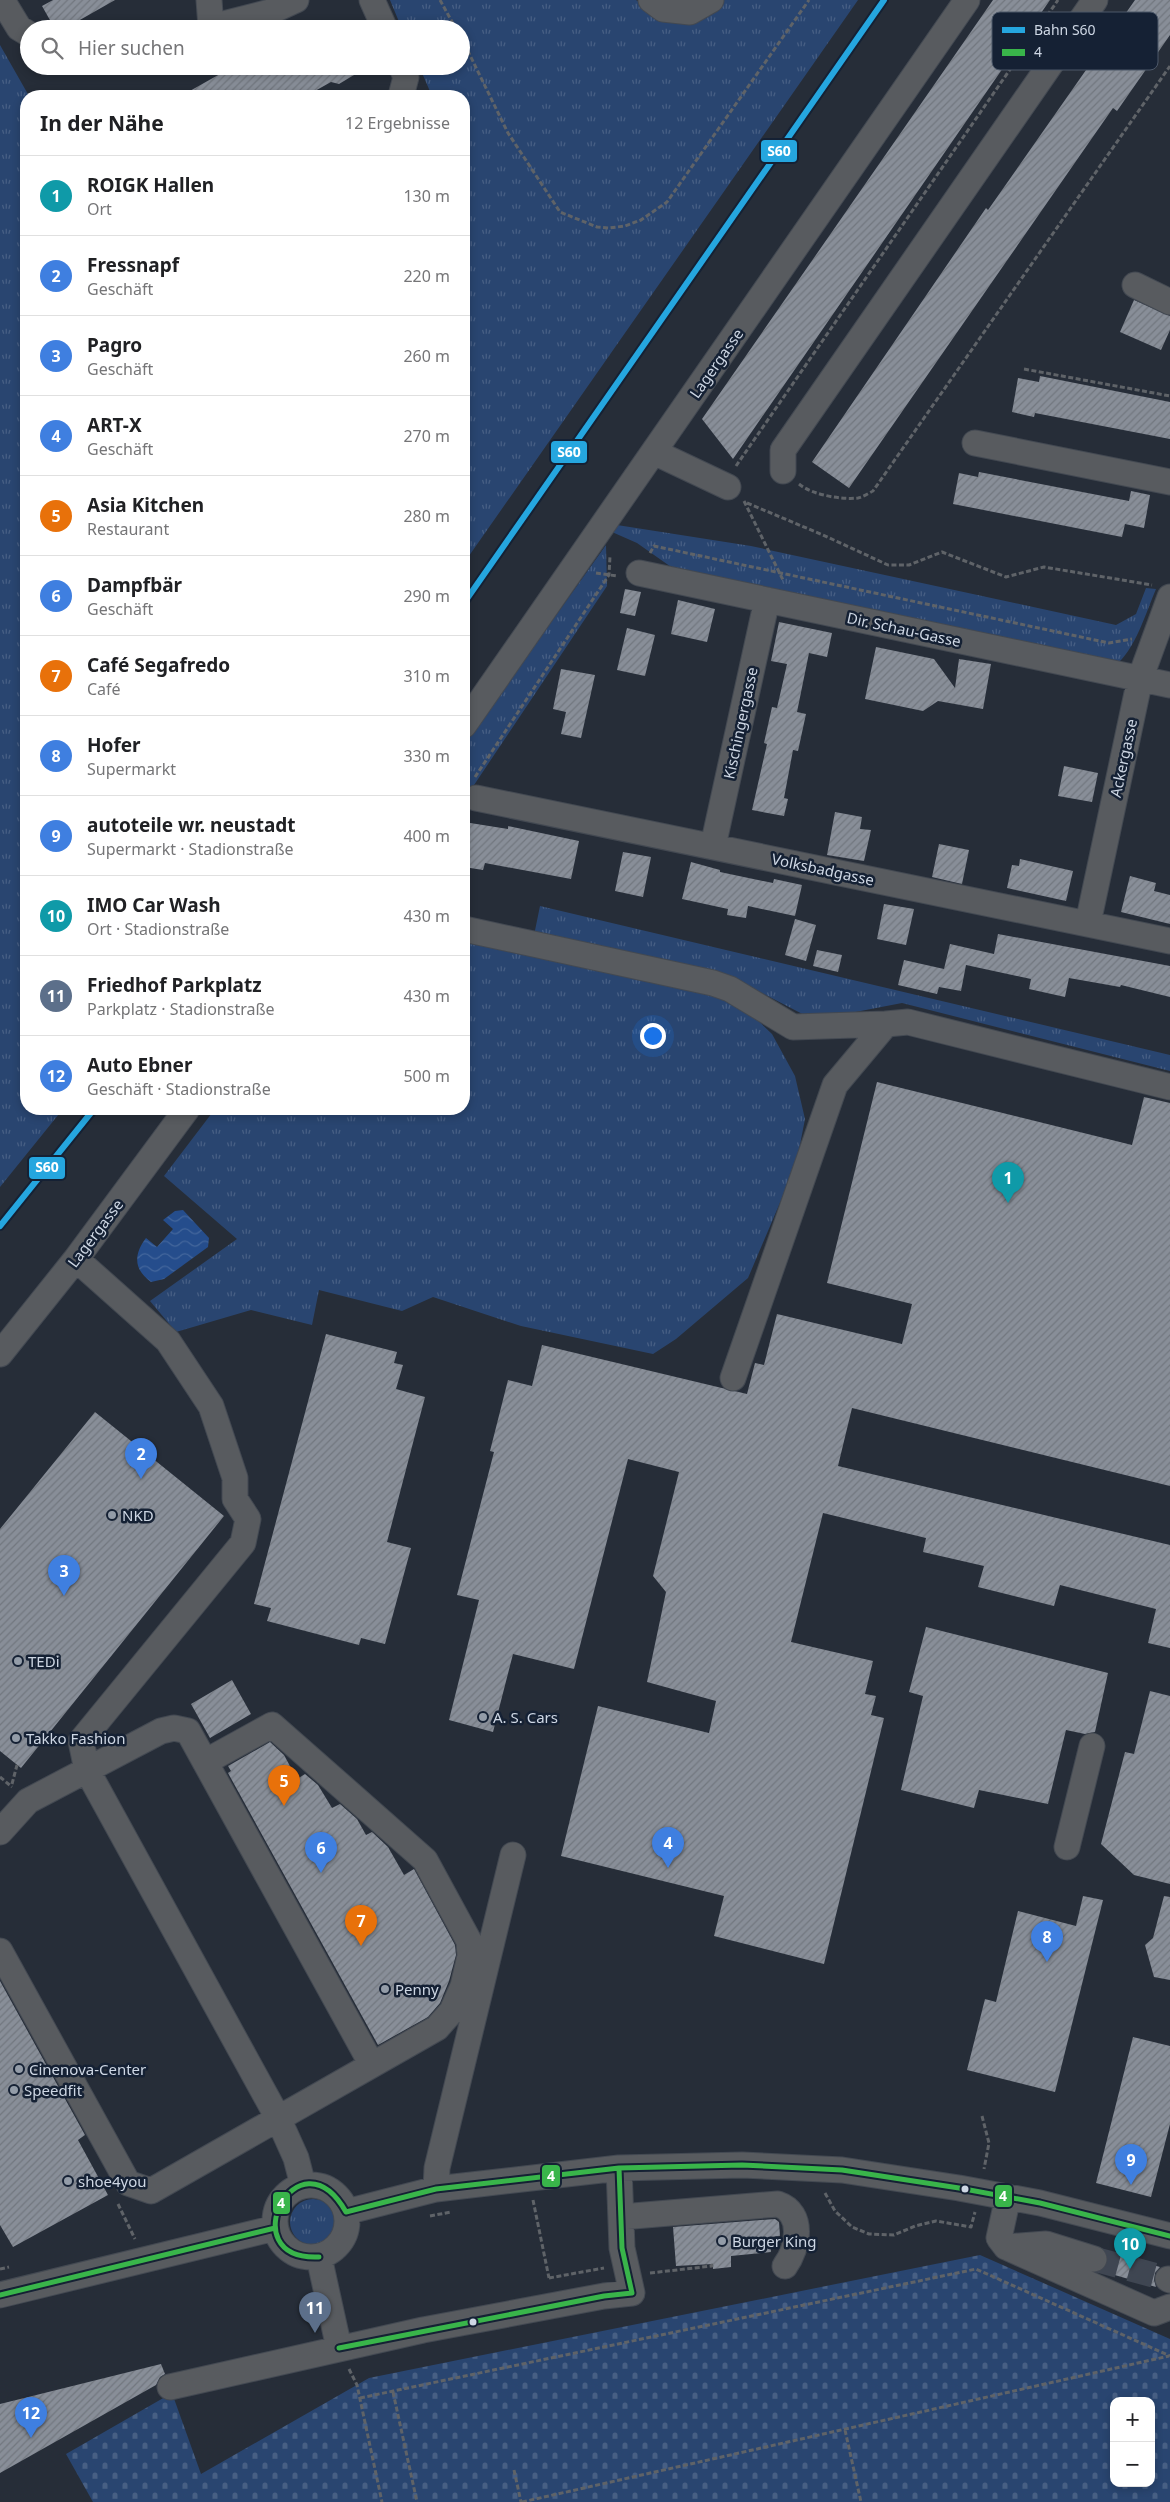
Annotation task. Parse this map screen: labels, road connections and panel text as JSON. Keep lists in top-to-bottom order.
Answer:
{
  "streets": {
    "street": [
      "Lagergasse",
      "Dir. Schau-Gasse",
      "Kischingergasse",
      "Ackergasse",
      "Volksbadgasse"
    ]
  },
  "crossings": [
    ["Dir. Schau-Gasse", "Kischingergasse"],
    ["Dir. Schau-Gasse", "Ackergasse"],
    ["Kischingergasse", "Volksbadgasse"],
    ["Ackergasse", "Volksbadgasse"]
  ],
  "places": [
    "NKD",
    "TEDi",
    "A. S. Cars",
    "Takko Fashion",
    "Penny",
    "Cinenova-Center",
    "Speedfit",
    "shoe4you",
    "Burger King"
  ],
  "lines": ["rail line S60", "transit line 4"],
  "legend": ["Bahn S60", "4"],
  "page": {
    "search": "Hier suchen",
    "heading": ["In der Nähe", "12 Ergebnisse"],
    "list": [
      {
        "mark": "1",
        "name": "ROIGK Hallen",
        "note": "Ort",
        "value": "130 m"
      },
      {
        "mark": "2",
        "name": "Fressnapf",
        "note": "Geschäft",
        "value": "220 m"
      },
      {
        "mark": "3",
        "name": "Pagro",
        "note": "Geschäft",
        "value": "260 m"
      },
      {
        "mark": "4",
        "name": "ART-X",
        "note": "Geschäft",
        "value": "270 m"
      },
      {
        "mark": "5",
        "name": "Asia Kitchen",
        "note": "Restaurant",
        "value": "280 m"
      },
      {
        "mark": "6",
        "name": "Dampfbär",
        "note": "Geschäft",
        "value": "290 m"
      },
      {
        "mark": "7",
        "name": "Café Segafredo",
        "note": "Café",
        "value": "310 m"
      },
      {
        "mark": "8",
        "name": "Hofer",
        "note": "Supermarkt",
        "value": "330 m"
      },
      {
        "mark": "9",
        "name": "autoteile wr. neustadt",
        "note": "Supermarkt · Stadionstraße",
        "value": "400 m"
      },
      {
        "mark": "10",
        "name": "IMO Car Wash",
        "note": "Ort · Stadionstraße",
        "value": "430 m"
      },
      {
        "mark": "11",
        "name": "Friedhof Parkplatz",
        "note": "Parkplatz · Stadionstraße",
        "value": "430 m"
      },
      {
        "mark": "12",
        "name": "Auto Ebner",
        "note": "Geschäft · Stadionstraße",
        "value": "500 m"
      }
    ],
    "pins": [
      "1",
      "2",
      "3",
      "5",
      "4",
      "6",
      "7",
      "8",
      "9",
      "10",
      "11",
      "12"
    ],
    "map_buttons": ["+", "−"]
  }
}
